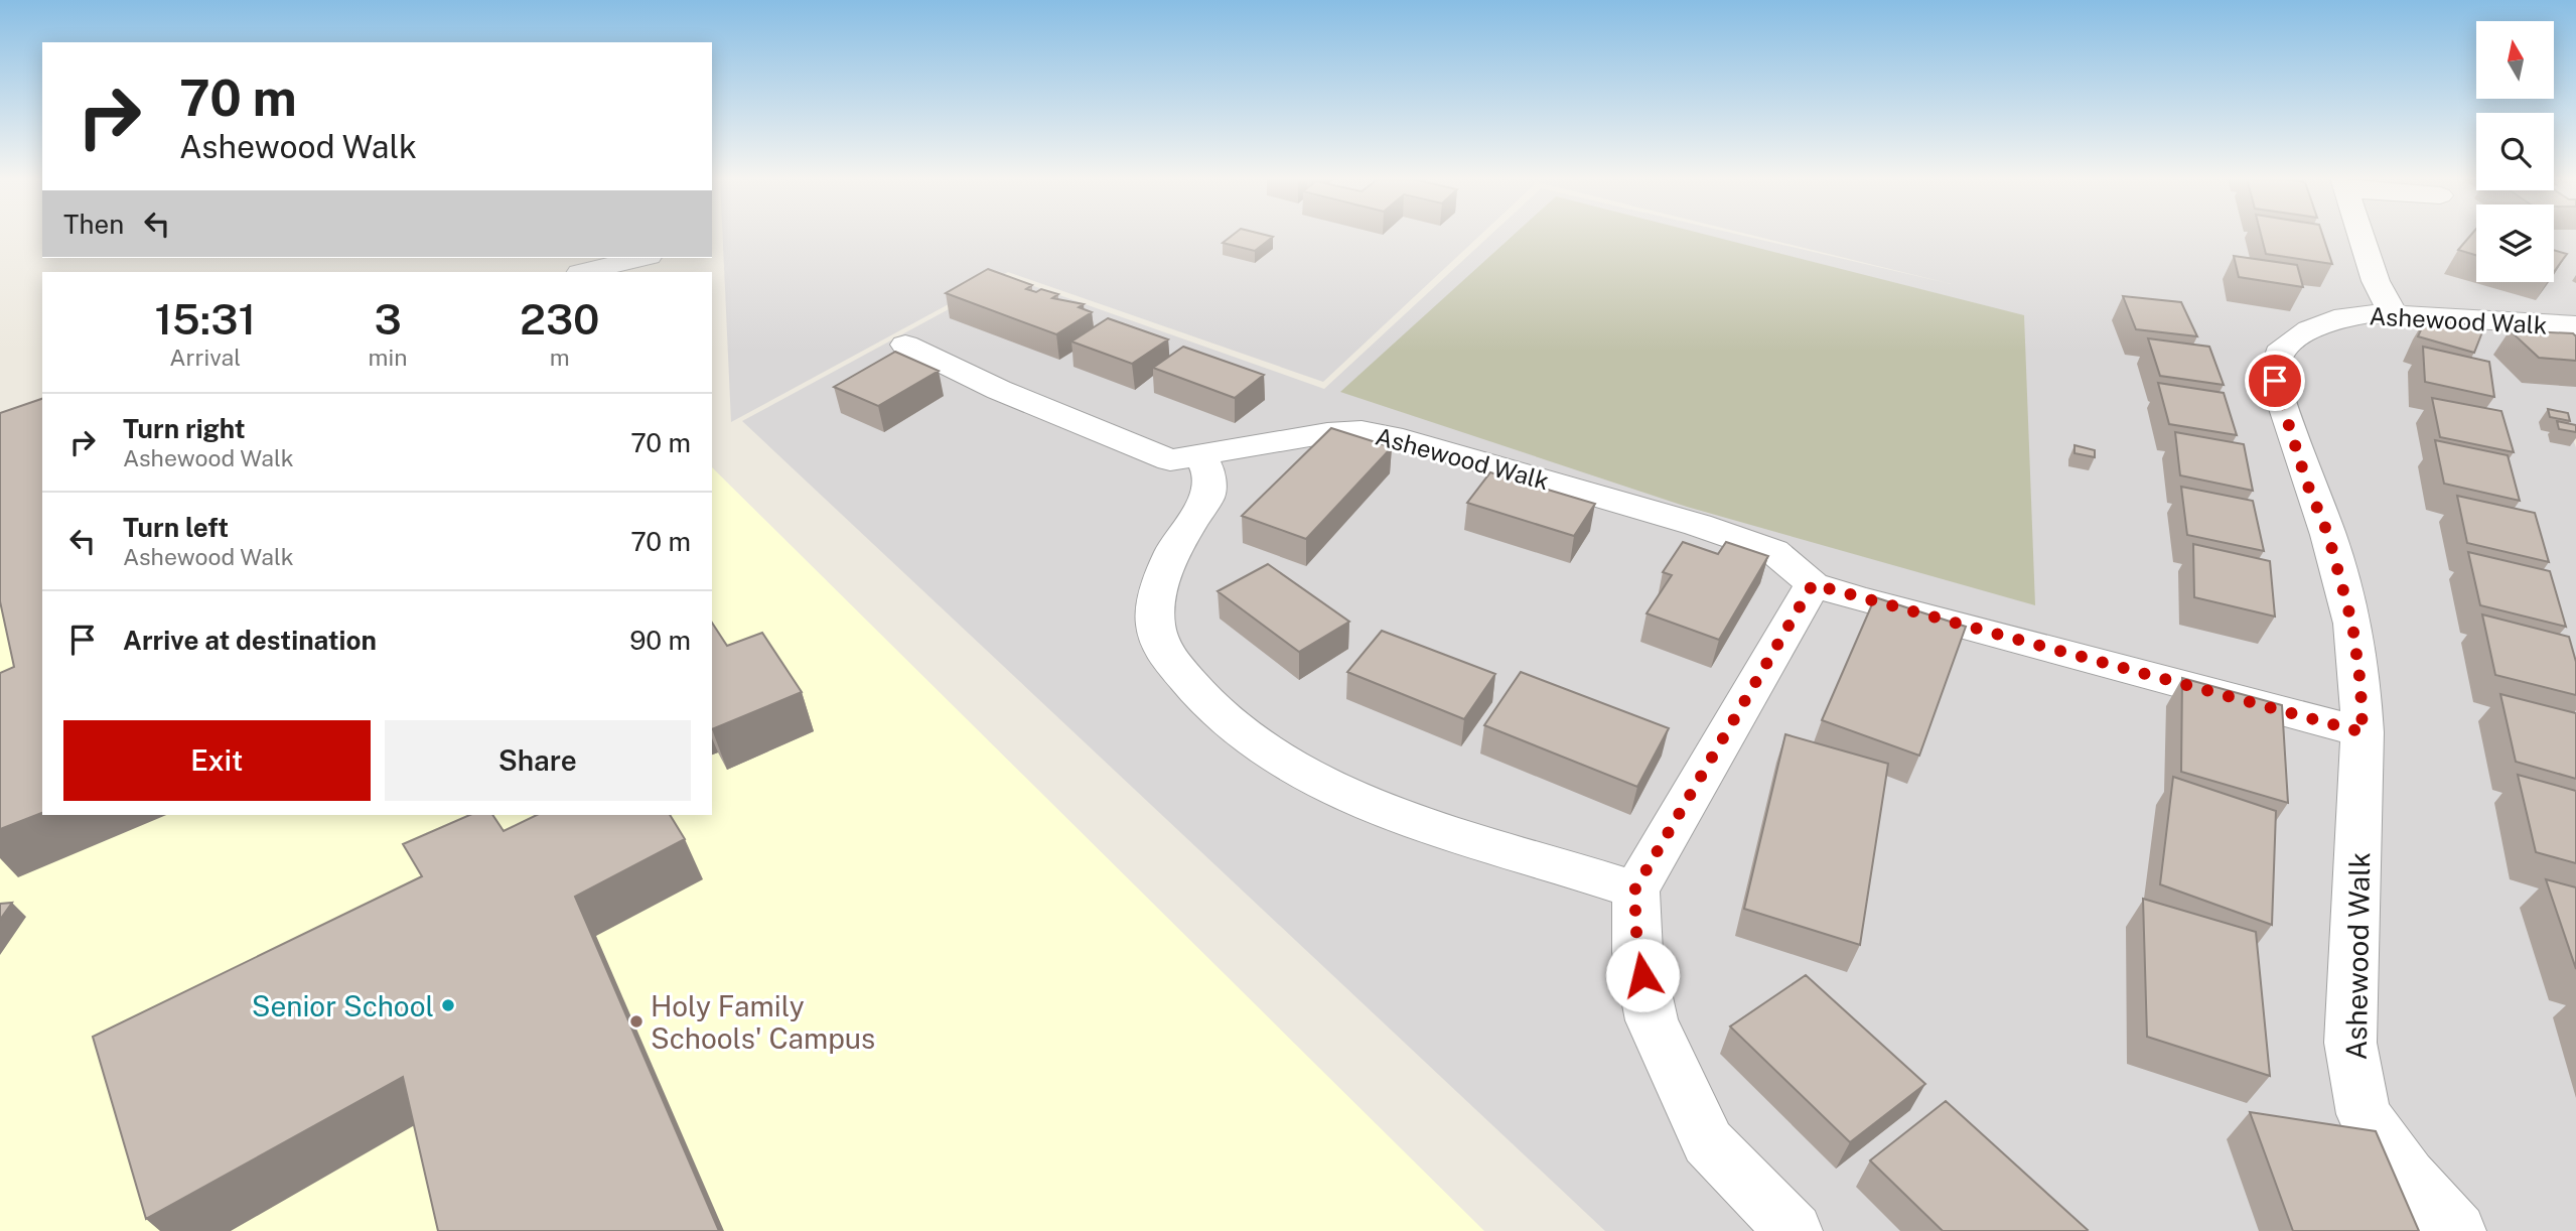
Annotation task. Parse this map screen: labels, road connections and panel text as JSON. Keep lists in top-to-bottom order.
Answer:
{
  "streets": {
    "street": ["Ashewood Walk"]
  },
  "places": ["Senior School", "Holy Family Schools' Campus"],
  "north": "top",
  "page": {
    "turn": ["70 m", "Ashewood Walk"],
    "then": "Then",
    "eta": [
      "15:31",
      "Arrival",
      "3",
      "min",
      "230",
      "m"
    ],
    "list": [
      {
        "name": "Turn right",
        "note": "Ashewood Walk",
        "value": "70 m"
      },
      {
        "name": "Turn left",
        "note": "Ashewood Walk",
        "value": "70 m"
      },
      {
        "name": "Arrive at destination",
        "value": "90 m"
      }
    ],
    "buttons": ["Exit", "Share"]
  }
}
